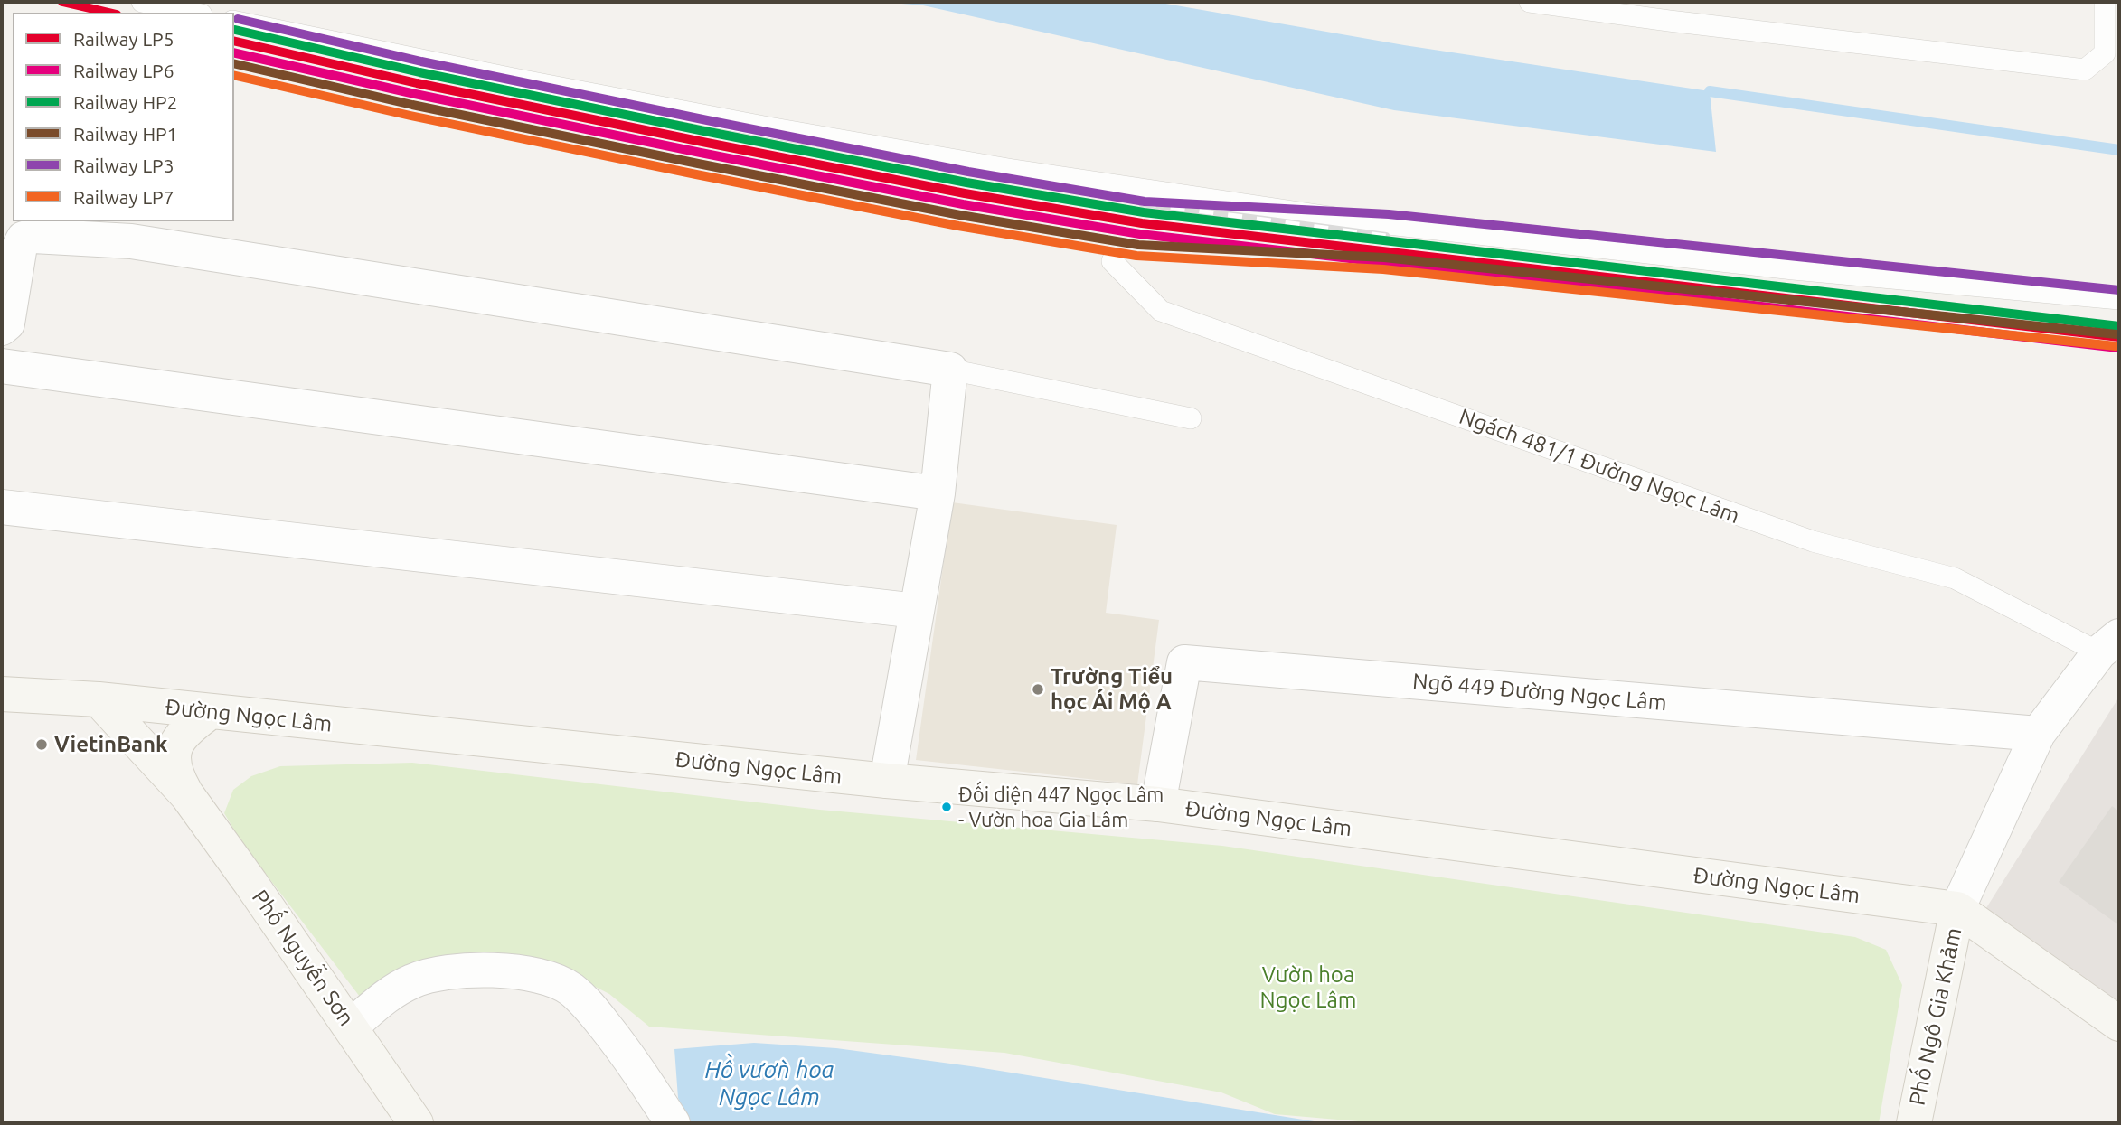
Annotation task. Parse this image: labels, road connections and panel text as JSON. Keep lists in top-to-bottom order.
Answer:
{
  "streets": {
    "main road": ["Đường Ngọc Lâm", "Phố Nguyễn Sơn", "Phố Ngô Gia Khảm"],
    "street": ["Ngõ 449 Đường Ngọc Lâm"],
    "lane": ["Ngách 481/1 Đường Ngọc Lâm"]
  },
  "crossings": [
    ["Ngõ 449 Đường Ngọc Lâm", "Đường Ngọc Lâm"],
    ["Đường Ngọc Lâm", "Phố Ngô Gia Khảm"]
  ],
  "water": ["Hồ vườn hoa Ngọc Lâm"],
  "parks": ["Vườn hoa Ngọc Lâm"],
  "places": ["Trường Tiểu học Ái Mộ A", "VietinBank", "Đối diện 447 Ngọc Lâm - Vườn hoa Gia Lâm"],
  "lines": [
    "rail line LP5",
    "rail line LP3",
    "rail line HP2",
    "rail line LP6",
    "rail line HP1",
    "rail line LP7"
  ],
  "legend": [
    "Railway LP5",
    "Railway LP6",
    "Railway HP2",
    "Railway HP1",
    "Railway LP3",
    "Railway LP7"
  ]
}
